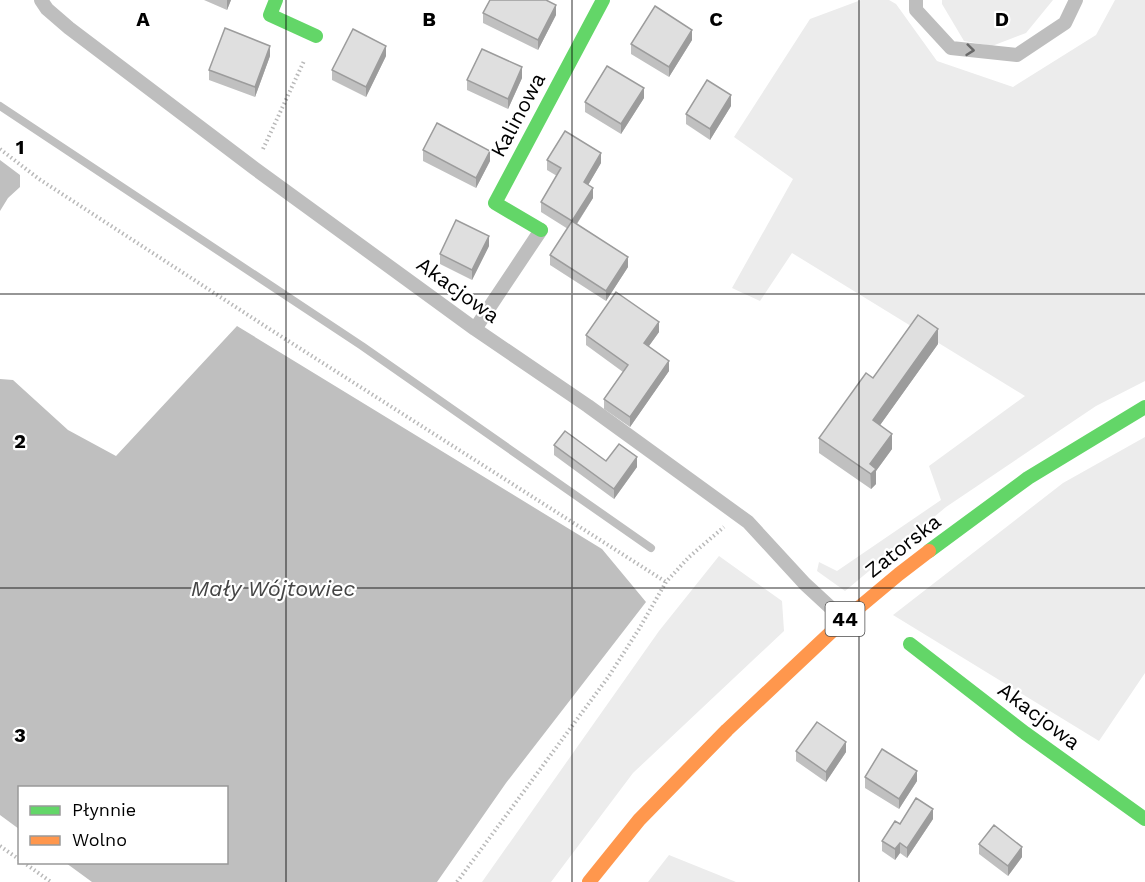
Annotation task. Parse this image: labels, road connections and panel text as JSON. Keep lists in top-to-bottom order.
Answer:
{
  "streets": {
    "main road": [
      "Kalinowa",
      "Akacjowa",
      "Zatorska",
      "44"
    ]
  },
  "crossings": [
    ["Akacjowa", "Zatorska"]
  ],
  "water": ["Mały Wójtowiec"],
  "legend": ["Płynnie", "Wolno"],
  "grid": {
    "columns": [
      "A",
      "B",
      "C",
      "D"
    ],
    "rows": ["1", "2", "3"]
  }
}
